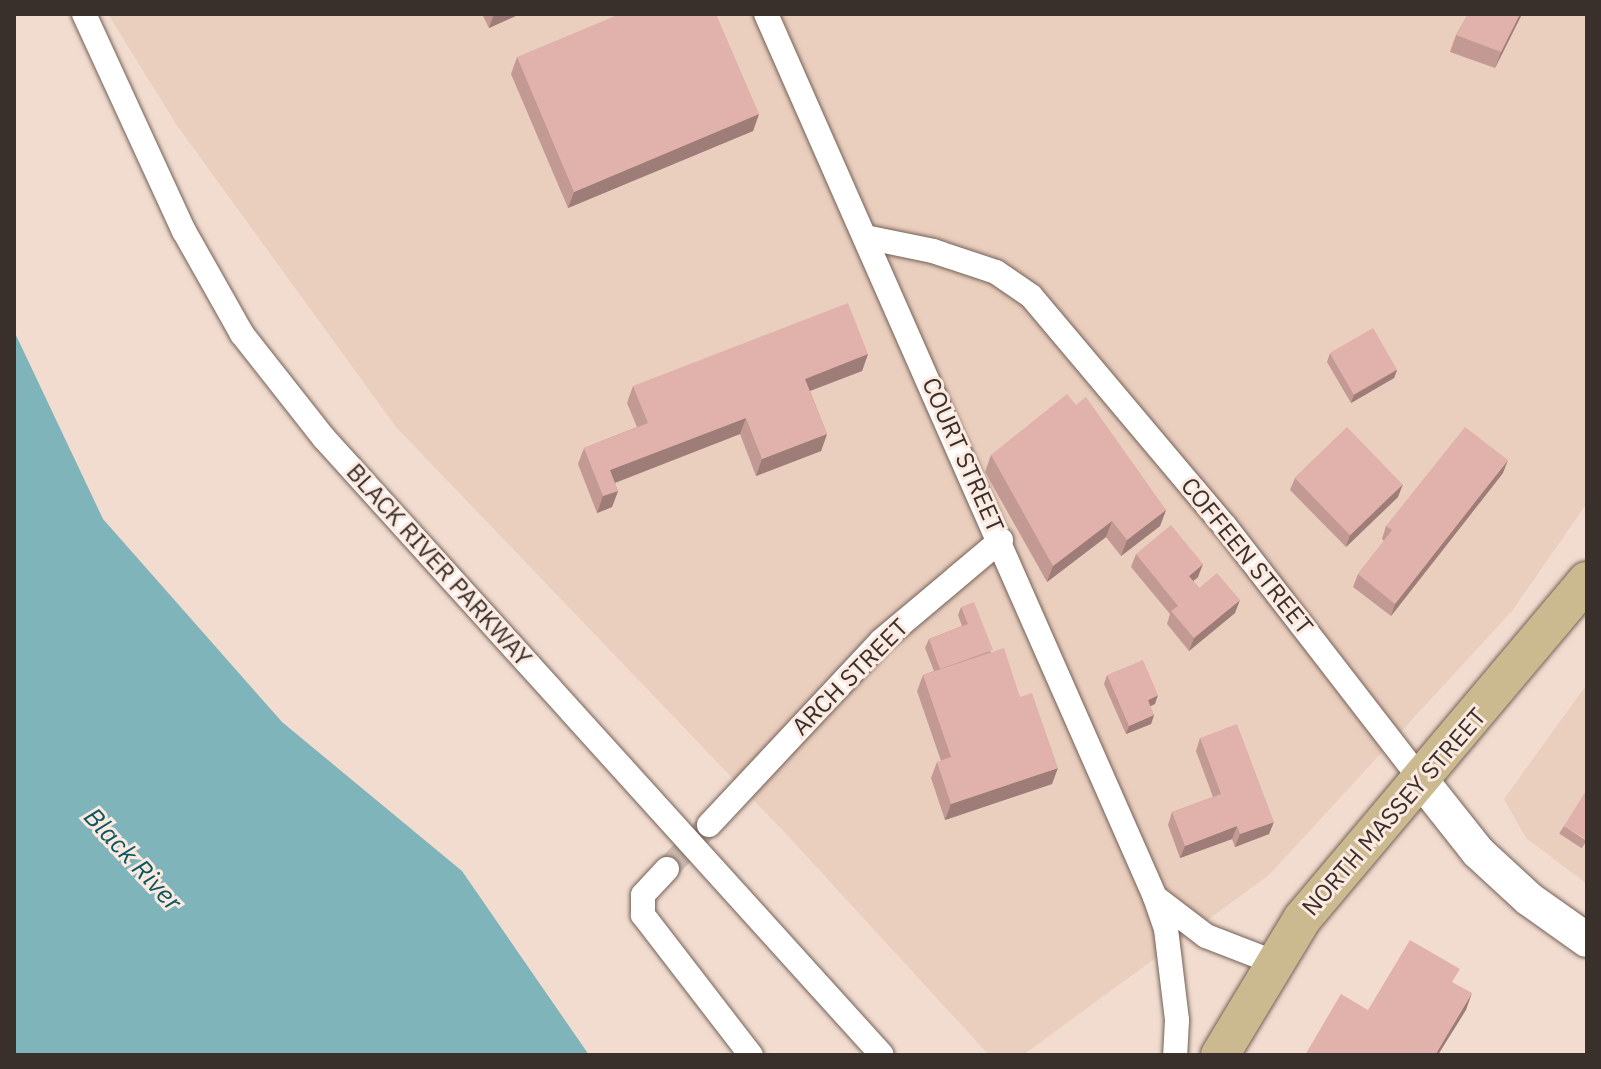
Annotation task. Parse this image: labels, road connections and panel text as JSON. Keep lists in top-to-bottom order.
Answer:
{
  "streets": {
    "main road": ["COFFEEN STREET", "NORTH MASSEY STREET"],
    "street": ["COURT STREET", "BLACK RIVER PARKWAY", "ARCH STREET"]
  },
  "crossings": [
    ["COURT STREET", "COFFEEN STREET"],
    ["COURT STREET", "ARCH STREET"],
    ["COURT STREET", "NORTH MASSEY STREET"],
    ["COFFEEN STREET", "NORTH MASSEY STREET"]
  ],
  "water": ["Black River"]
}
